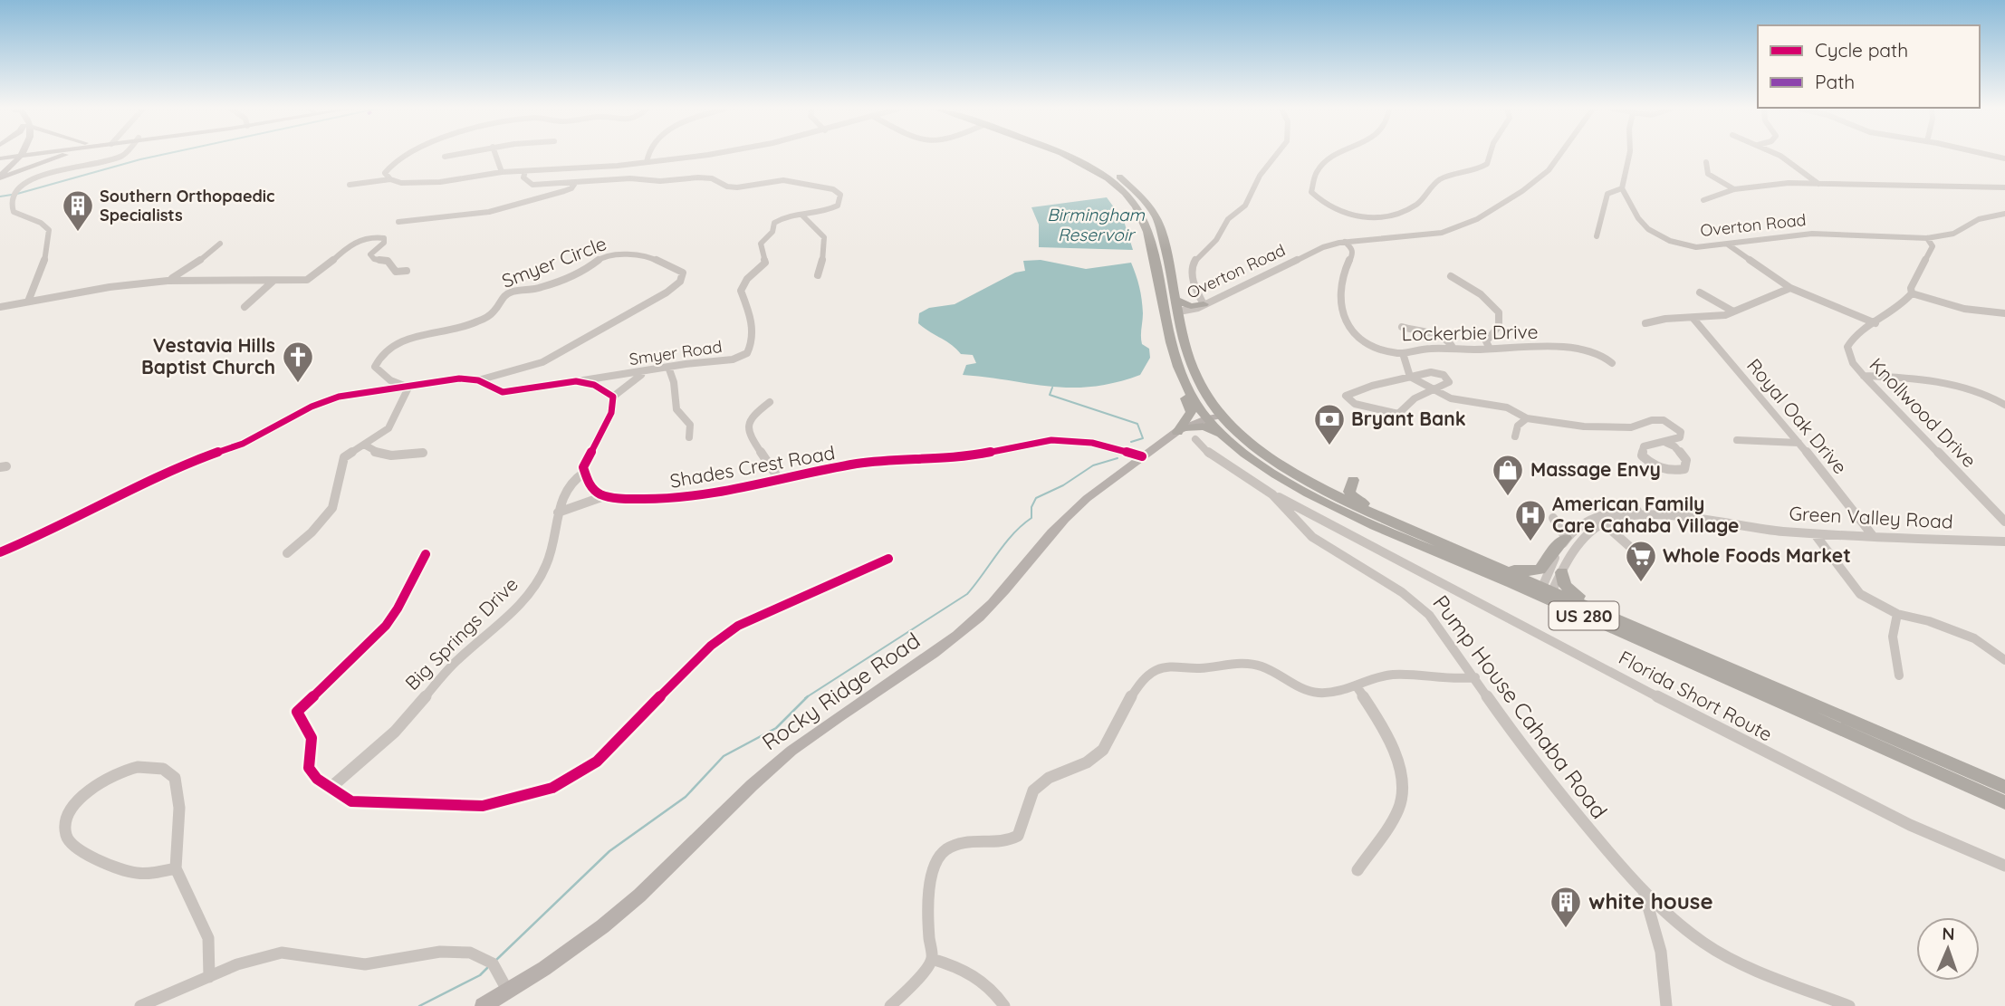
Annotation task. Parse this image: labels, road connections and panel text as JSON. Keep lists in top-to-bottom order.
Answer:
{
  "streets": {
    "highway": ["US 280"],
    "main road": ["Rocky Ridge Road"],
    "street": [
      "Overton Road",
      "Smyer Circle",
      "Lockerbie Drive",
      "Smyer Road",
      "Knollwood Drive",
      "Royal Oak Drive",
      "Shades Crest Road",
      "Green Valley Road",
      "Big Springs Drive",
      "Florida Short Route",
      "Pump House Cahaba Road"
    ]
  },
  "crossings": [
    ["Overton Road", "Lockerbie Drive"],
    ["Overton Road", "Knollwood Drive"],
    ["Royal Oak Drive", "Green Valley Road"],
    ["Shades Crest Road", "Rocky Ridge Road"],
    ["Green Valley Road", "US 280"],
    ["US 280", "Rocky Ridge Road"],
    ["Florida Short Route", "Pump House Cahaba Road"]
  ],
  "water": ["Birmingham Reservoir"],
  "places": {
    "building": ["Southern Orthopaedic Specialists", "white house"],
    "church": ["Vestavia Hills Baptist Church"],
    "bank": ["Bryant Bank"],
    "shop": ["Massage Envy"],
    "hospital": ["American Family Care Cahaba Village"],
    "supermarket": ["Whole Foods Market"]
  },
  "legend": ["Cycle path", "Path"],
  "north": "top"
}
